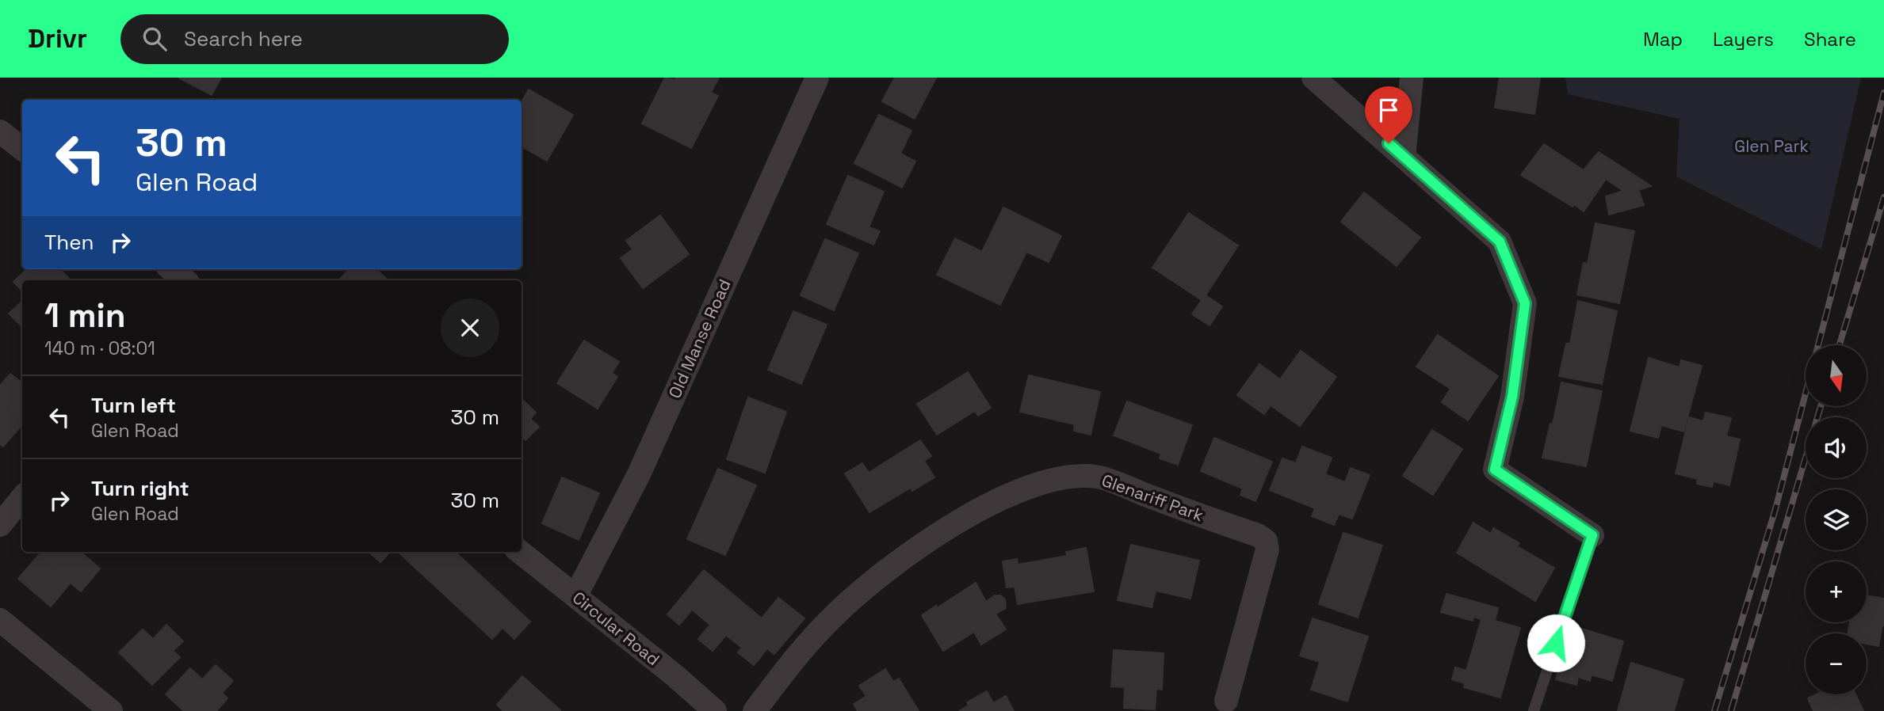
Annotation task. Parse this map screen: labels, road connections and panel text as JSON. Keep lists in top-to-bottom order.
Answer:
{
  "streets": {
    "street": ["Old Manse Road", "Glenariff Park", "Circular Road"]
  },
  "crossings": [
    ["Old Manse Road", "Circular Road"]
  ],
  "parks": ["Glen Park"],
  "north": "bottom",
  "page": {
    "header": "Drivr",
    "search": "Search here",
    "nav": ["Map", "Layers", "Share"],
    "turn": ["30 m", "Glen Road"],
    "then": "Then",
    "heading": ["1 min", "140 m · 08:01"],
    "map_buttons": ["+", "−"],
    "list": [
      {
        "name": "Turn left",
        "note": "Glen Road",
        "value": "30 m"
      },
      {
        "name": "Turn right",
        "note": "Glen Road",
        "value": "30 m"
      }
    ]
  }
}
